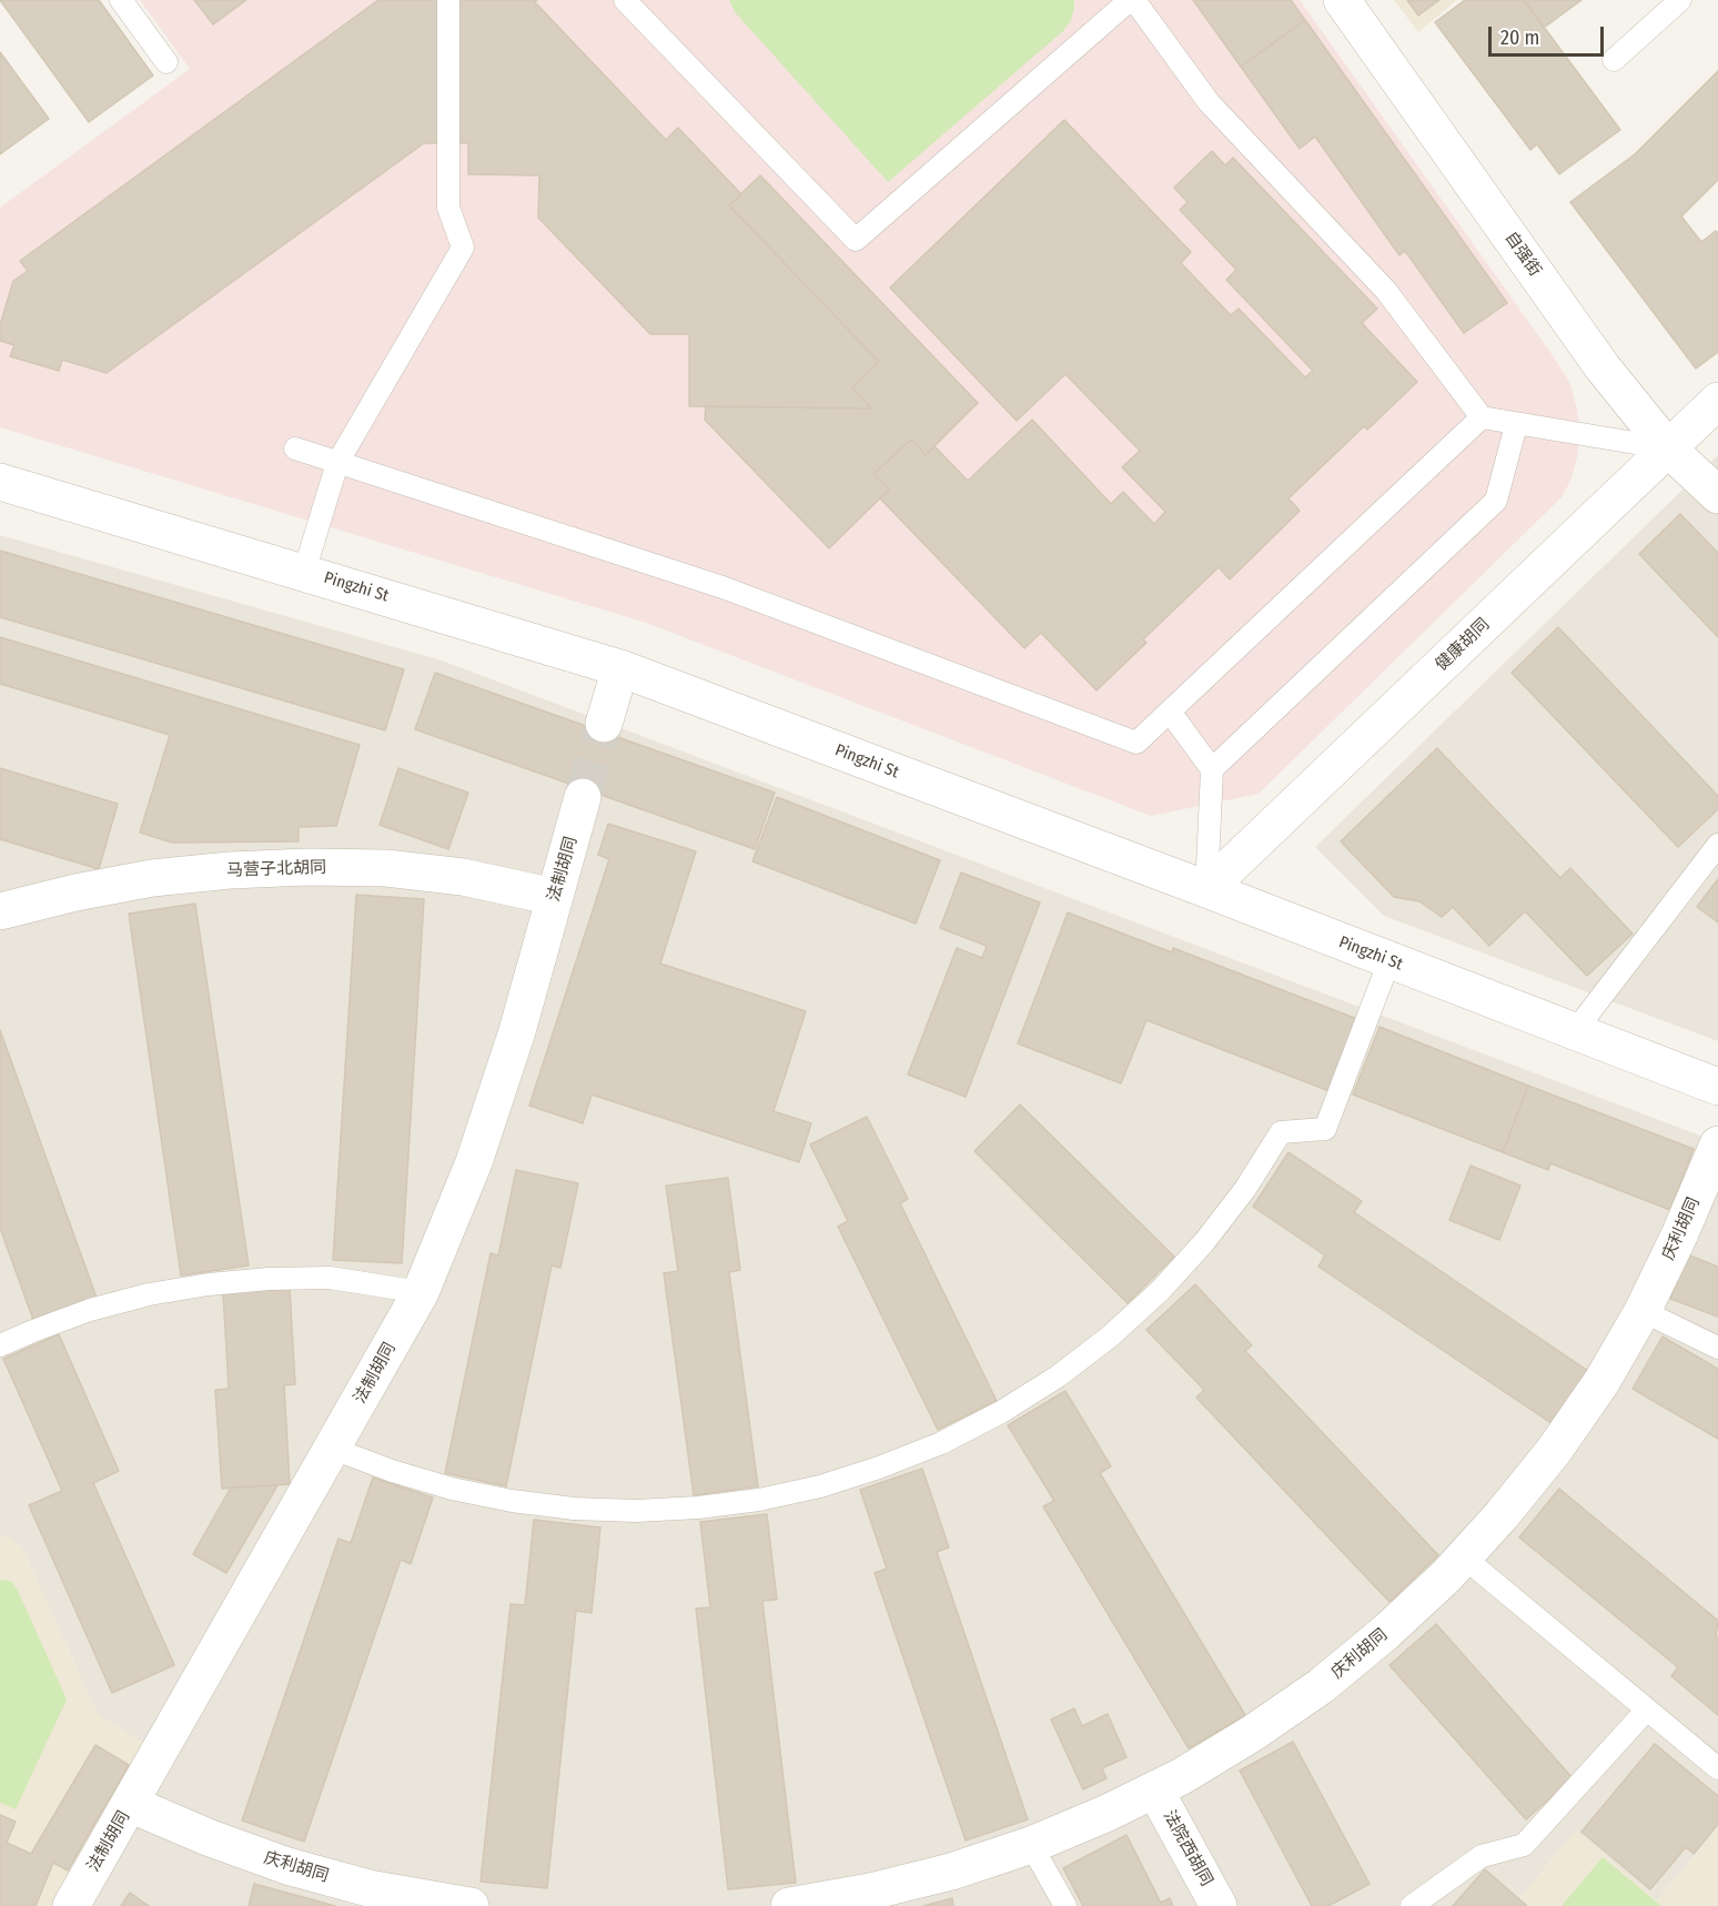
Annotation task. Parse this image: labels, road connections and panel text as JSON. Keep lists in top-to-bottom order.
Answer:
{
  "streets": {
    "street": [
      "自强街",
      "Pingzhi St",
      "健康胡同",
      "马营子北胡同",
      "法制胡同",
      "庆利胡同",
      "法院西胡同"
    ]
  },
  "crossings": [
    ["自强街", "健康胡同"],
    ["Pingzhi St", "健康胡同"],
    ["马营子北胡同", "法制胡同"],
    ["法制胡同", "庆利胡同"],
    ["庆利胡同", "法院西胡同"]
  ],
  "scale_bar": "20 m"
}
